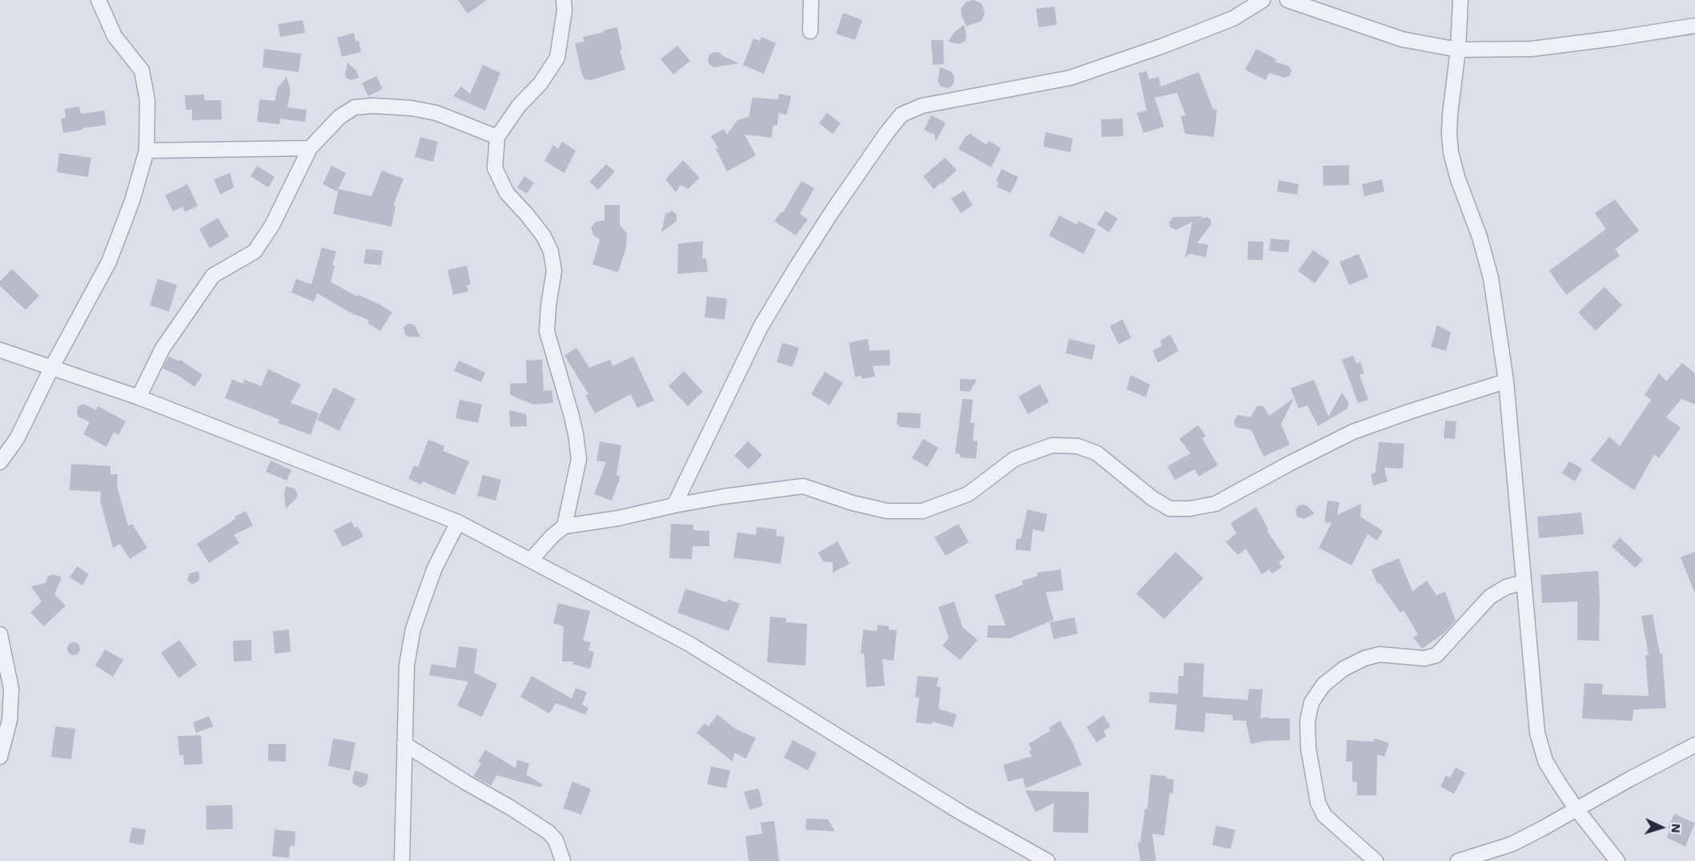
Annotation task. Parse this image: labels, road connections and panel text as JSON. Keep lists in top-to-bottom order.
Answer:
{
  "north": "right"
}
